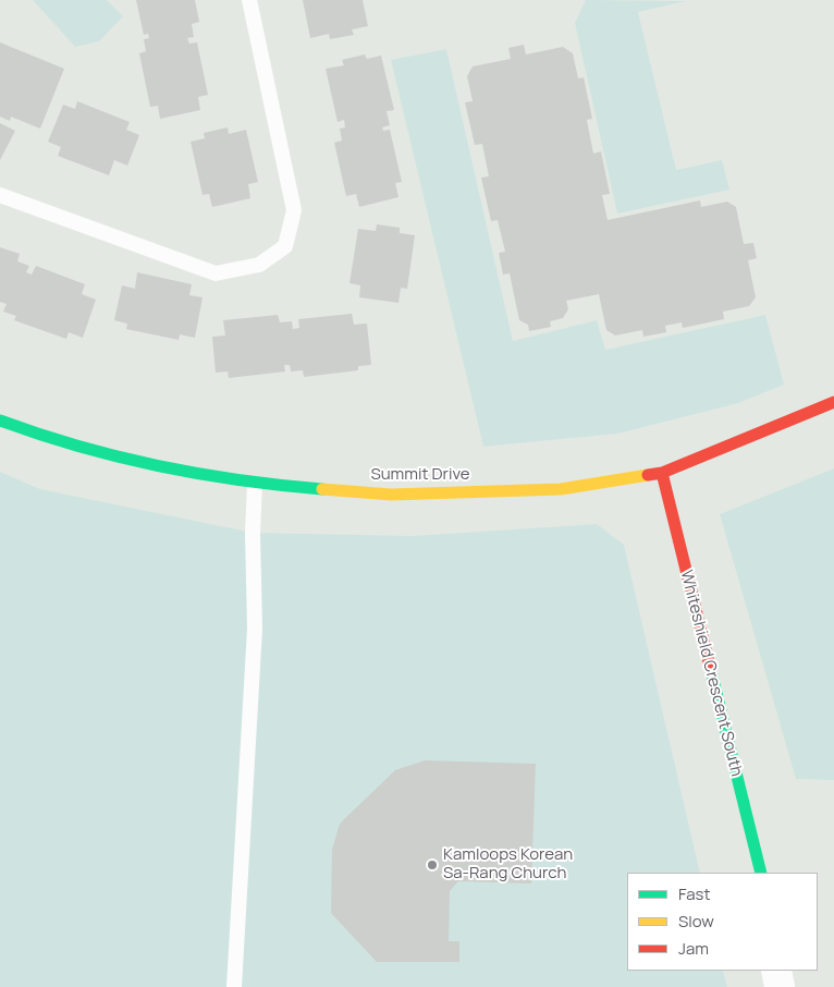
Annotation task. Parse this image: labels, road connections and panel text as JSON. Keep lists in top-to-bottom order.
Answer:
{
  "streets": {
    "main road": ["Summit Drive", "Whiteshield Crescent South"]
  },
  "crossings": [
    ["Summit Drive", "Whiteshield Crescent South"]
  ],
  "places": ["Kamloops Korean Sa-Rang Church"],
  "legend": ["Fast", "Slow", "Jam"]
}
